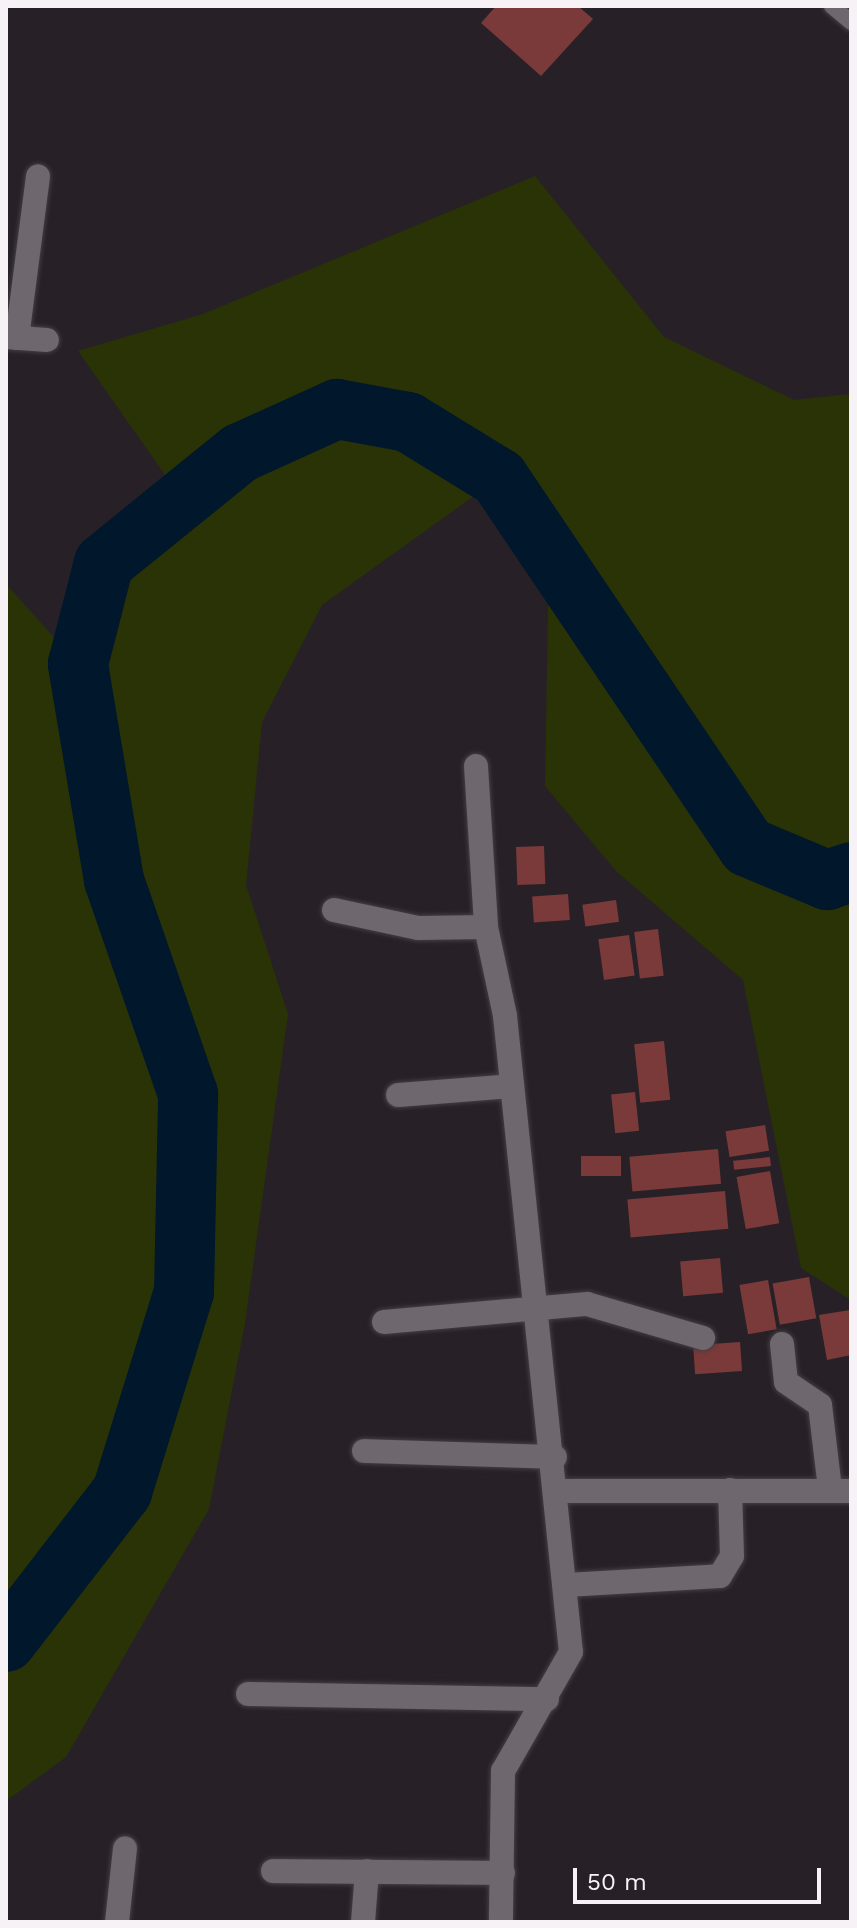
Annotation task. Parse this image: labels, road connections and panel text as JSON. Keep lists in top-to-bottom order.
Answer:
{
  "scale_bar": "50 m"
}
